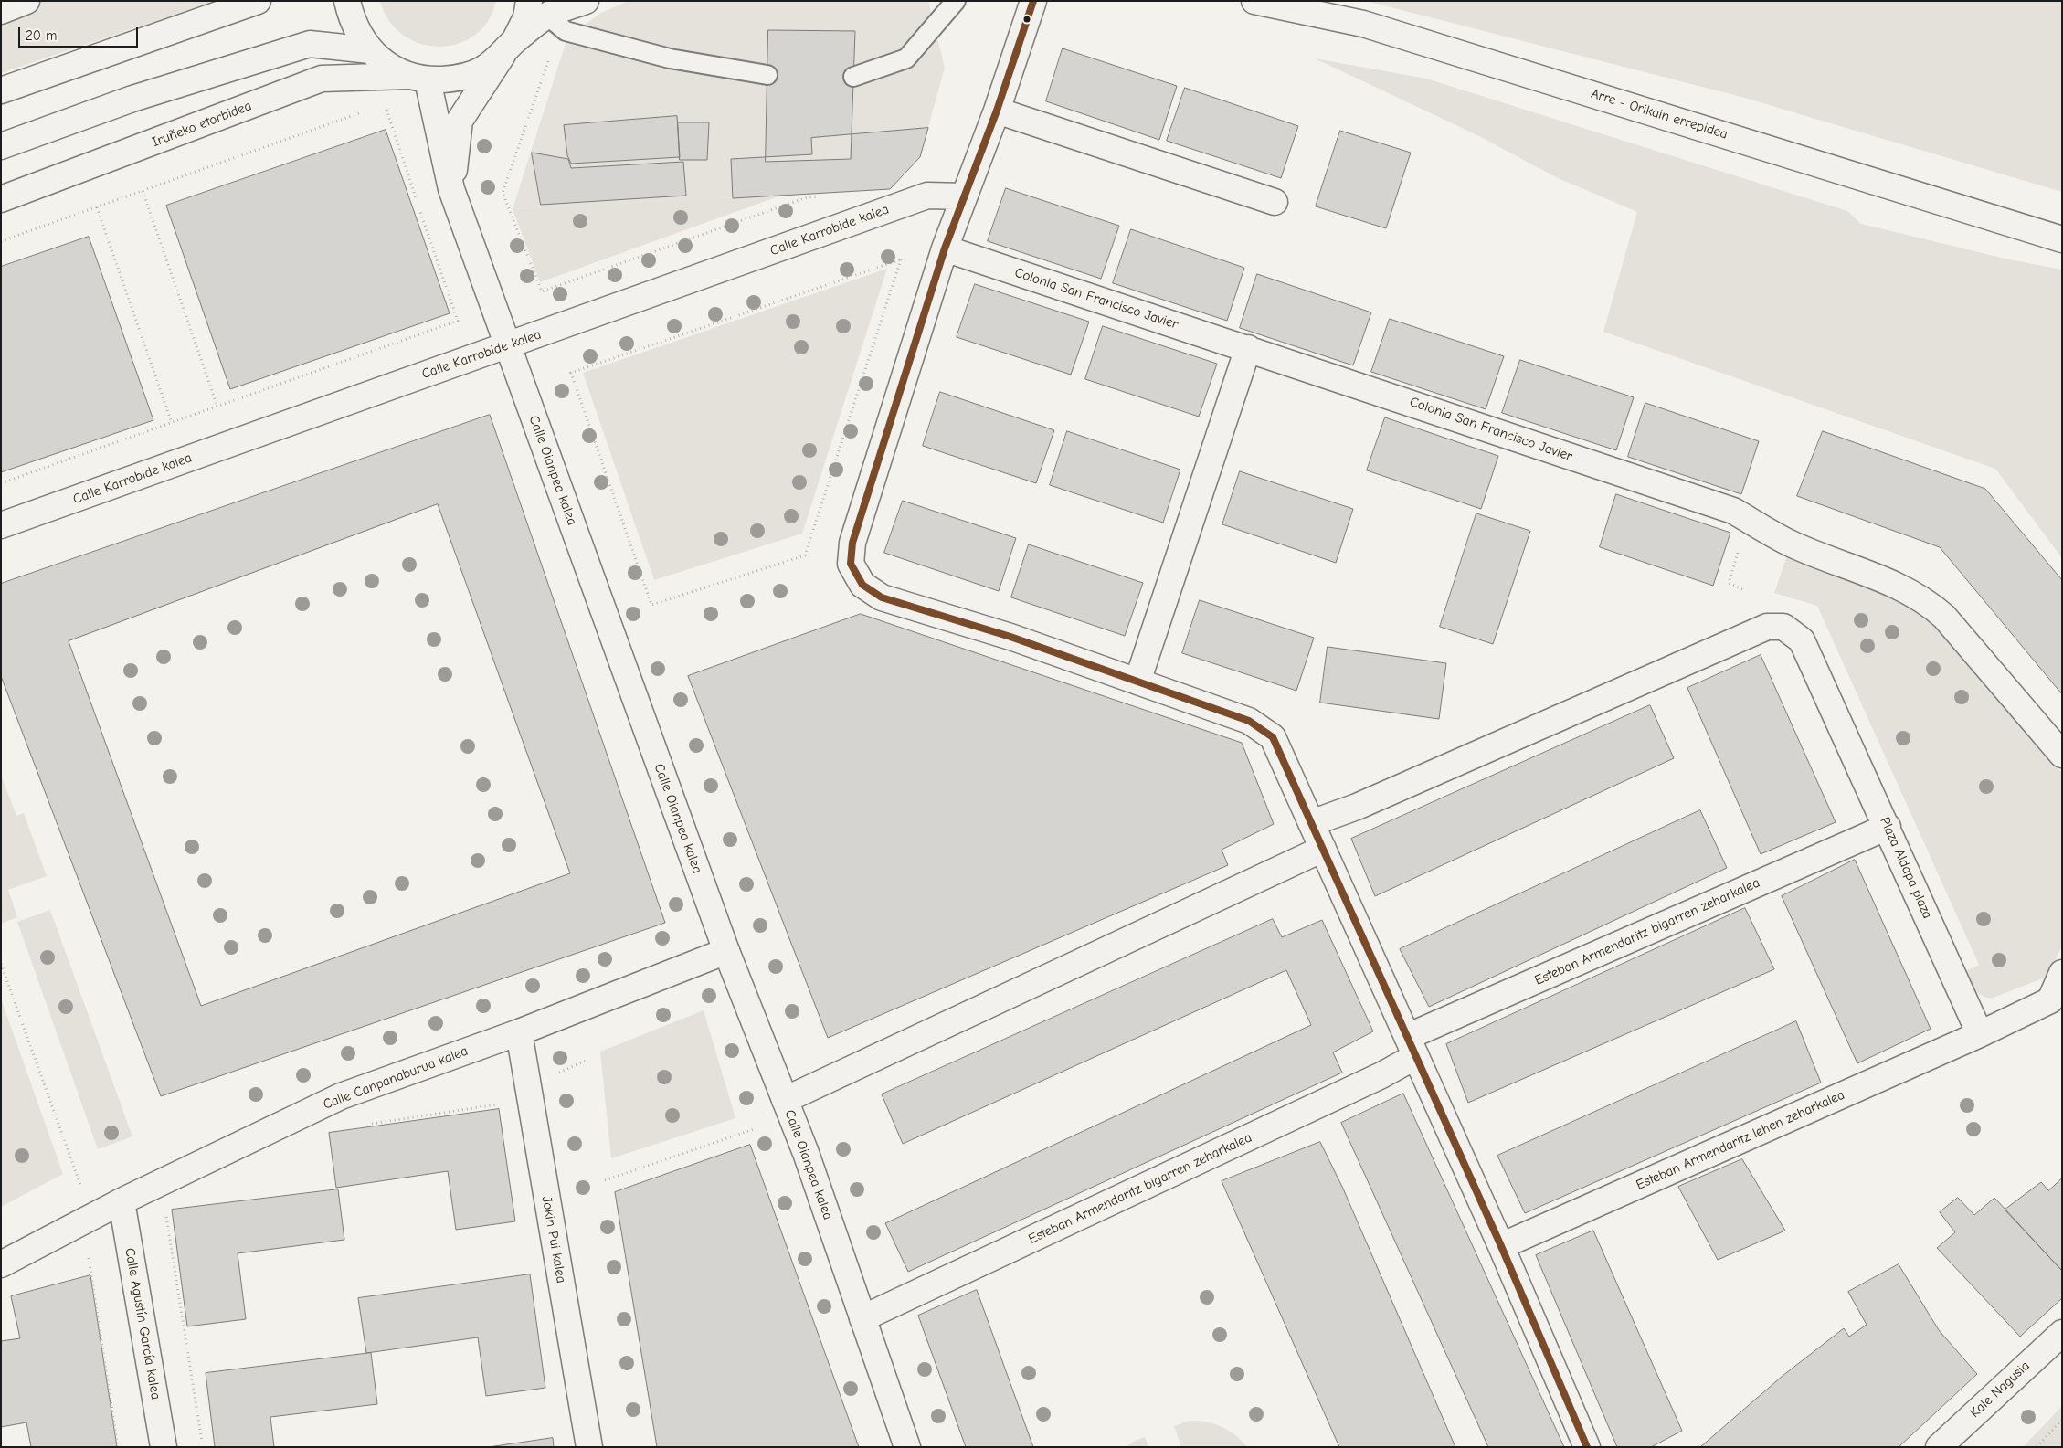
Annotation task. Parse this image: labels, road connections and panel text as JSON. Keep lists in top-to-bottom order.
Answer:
{
  "streets": {
    "street": [
      "Arre - Orikain errepidea",
      "Iruñeko etorbidea",
      "Calle Karrobide kalea",
      "Colonia San Francisco Javier",
      "Calle Oianpea kalea",
      "Plaza Aldapa plaza",
      "Esteban Armendaritz bigarren zeharkalea",
      "Calle Canpanaburua kalea",
      "Esteban Armendaritz lehen zeharkalea",
      "Jokin Pui kalea",
      "Calle Agustín García kalea",
      "Kale Nagusia"
    ]
  },
  "crossings": [
    ["Iruñeko etorbidea", "Calle Oianpea kalea"],
    ["Calle Karrobide kalea", "Calle Oianpea kalea"],
    ["Calle Oianpea kalea", "Esteban Armendaritz bigarren zeharkalea"],
    ["Calle Oianpea kalea", "Calle Canpanaburua kalea"],
    ["Plaza Aldapa plaza", "Esteban Armendaritz bigarren zeharkalea"],
    ["Plaza Aldapa plaza", "Esteban Armendaritz lehen zeharkalea"],
    ["Calle Canpanaburua kalea", "Jokin Pui kalea"],
    ["Calle Canpanaburua kalea", "Calle Agustín García kalea"]
  ],
  "scale_bar": "20 m"
}
